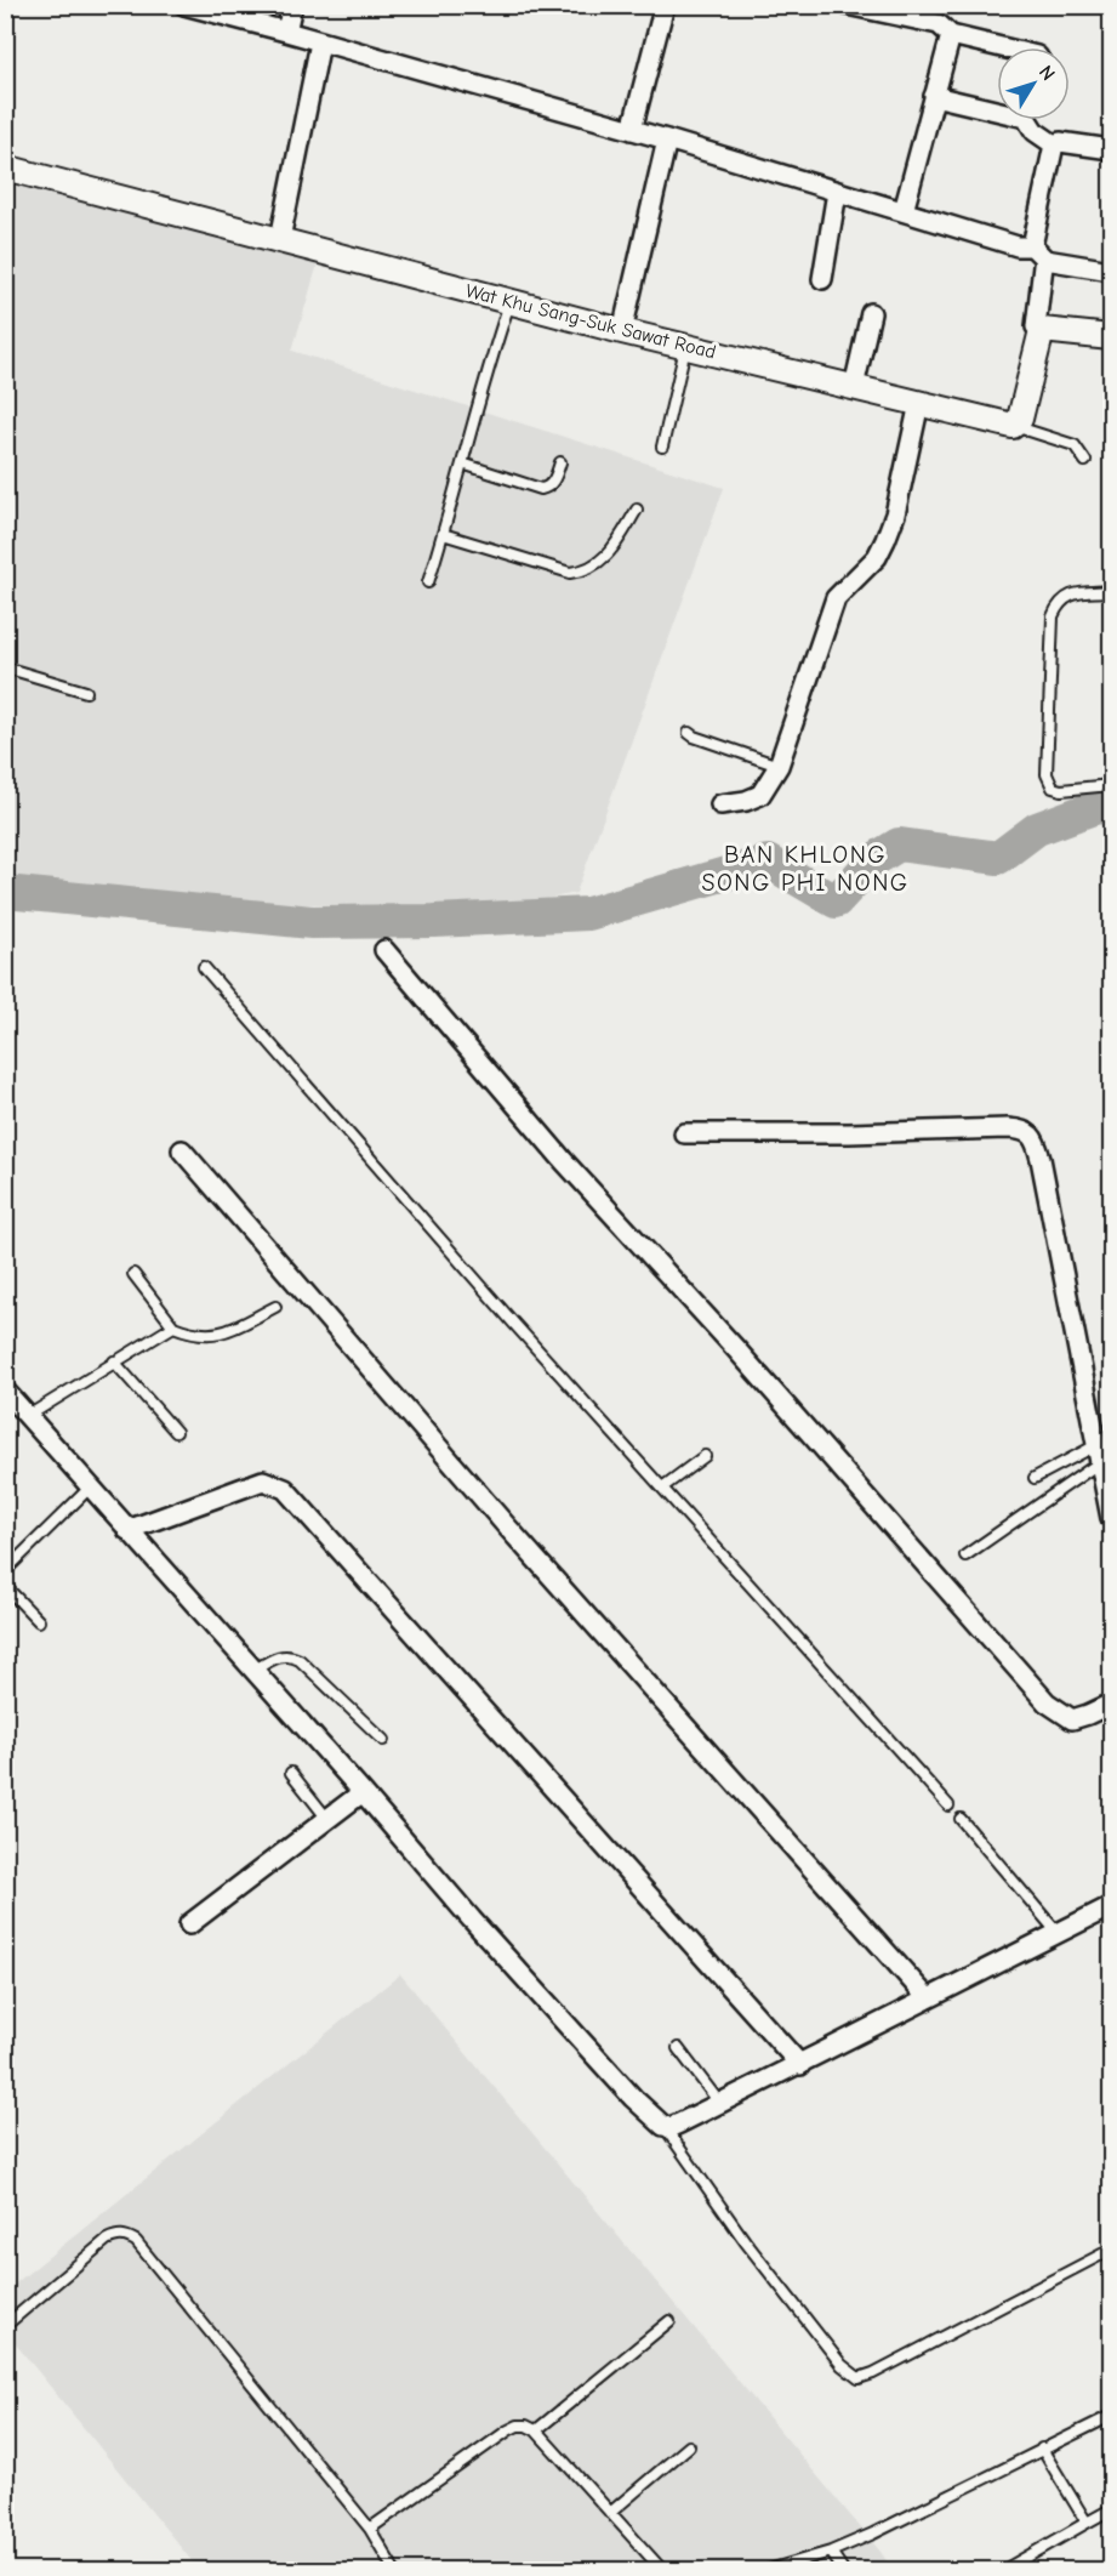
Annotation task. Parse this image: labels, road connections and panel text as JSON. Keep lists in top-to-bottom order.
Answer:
{
  "streets": {
    "street": ["Wat Khu Sang-Suk Sawat Road"]
  },
  "districts": ["BAN KHLONG SONG PHI NONG"],
  "north": "top right"
}
